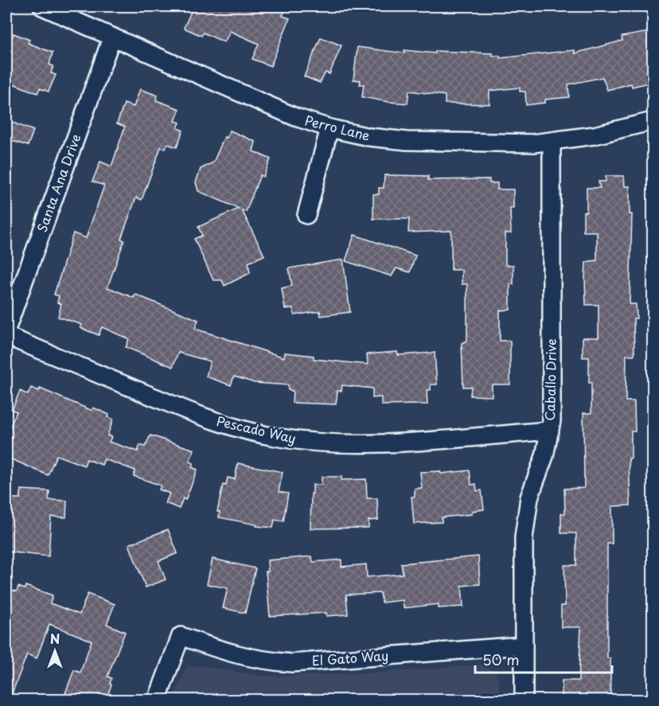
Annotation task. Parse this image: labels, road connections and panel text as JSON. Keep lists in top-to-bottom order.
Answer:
{
  "streets": {
    "street": [
      "Perro Lane",
      "Santa Ana Drive",
      "Caballo Drive",
      "Pescado Way",
      "El Gato Way"
    ]
  },
  "crossings": [
    ["Perro Lane", "Santa Ana Drive"],
    ["Perro Lane", "Caballo Drive"],
    ["Caballo Drive", "Pescado Way"],
    ["Caballo Drive", "El Gato Way"]
  ],
  "scale_bar": "50 m",
  "north": "top"
}
